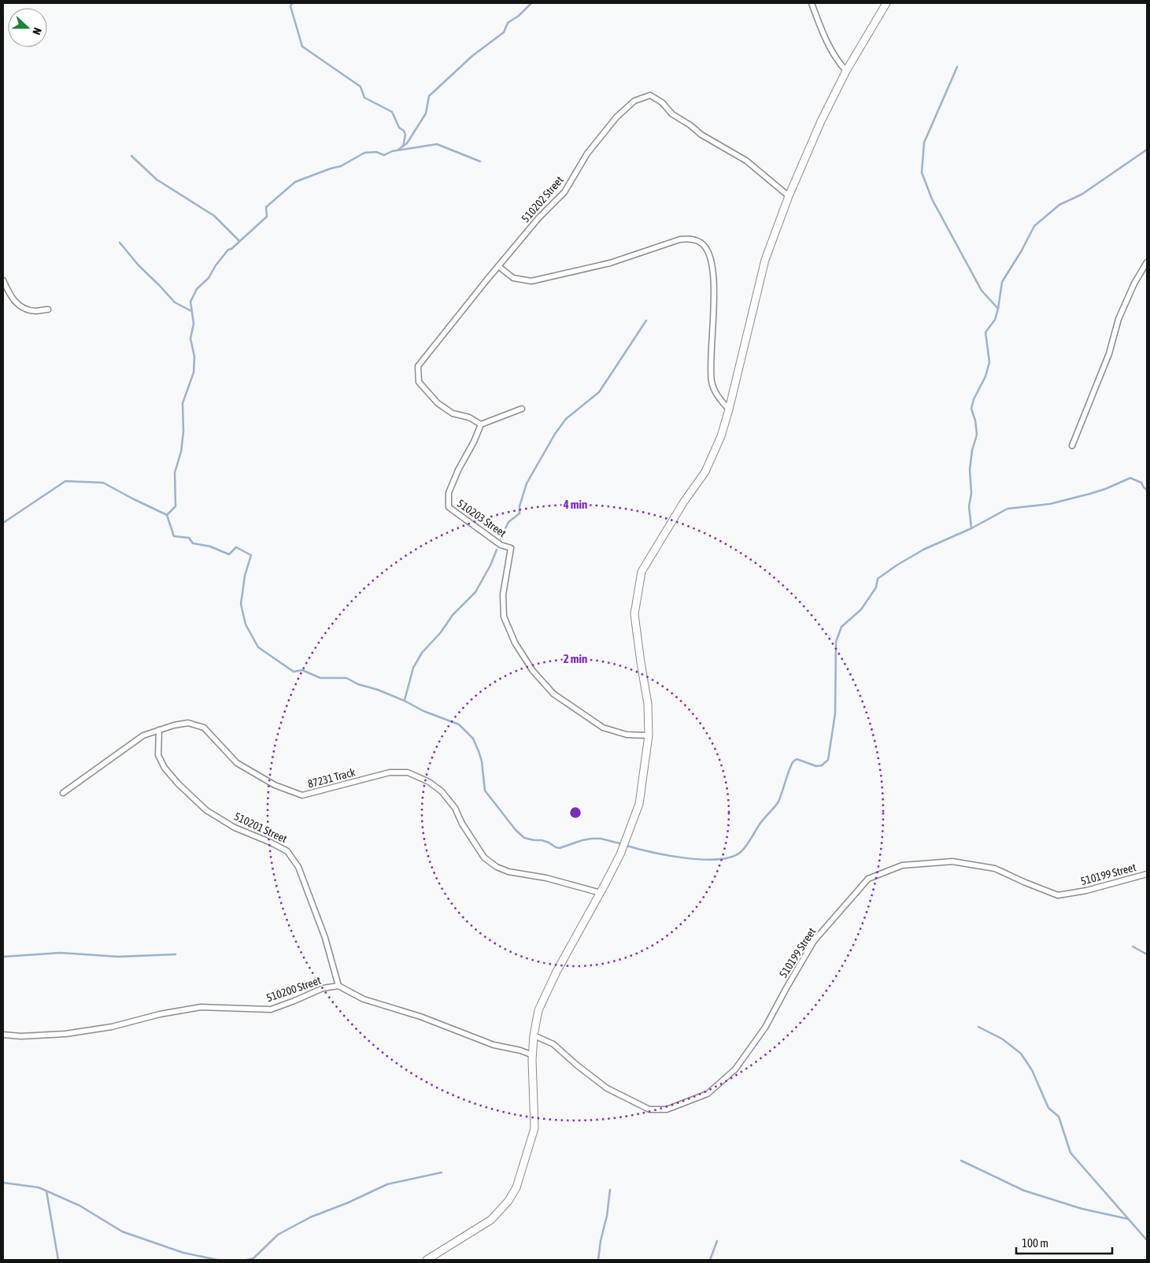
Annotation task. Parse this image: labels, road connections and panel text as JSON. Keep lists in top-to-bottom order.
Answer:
{
  "streets": {
    "street": [
      "510202 Street",
      "510203 Street",
      "87231 Track",
      "510201 Street",
      "510199 Street",
      "510200 Street"
    ]
  },
  "crossings": [
    ["510202 Street", "510203 Street"],
    ["87231 Track", "510201 Street"],
    ["510201 Street", "510200 Street"]
  ],
  "scale_bar": "100 m",
  "north": "right",
  "rings": ["4 min", "2 min"]
}
